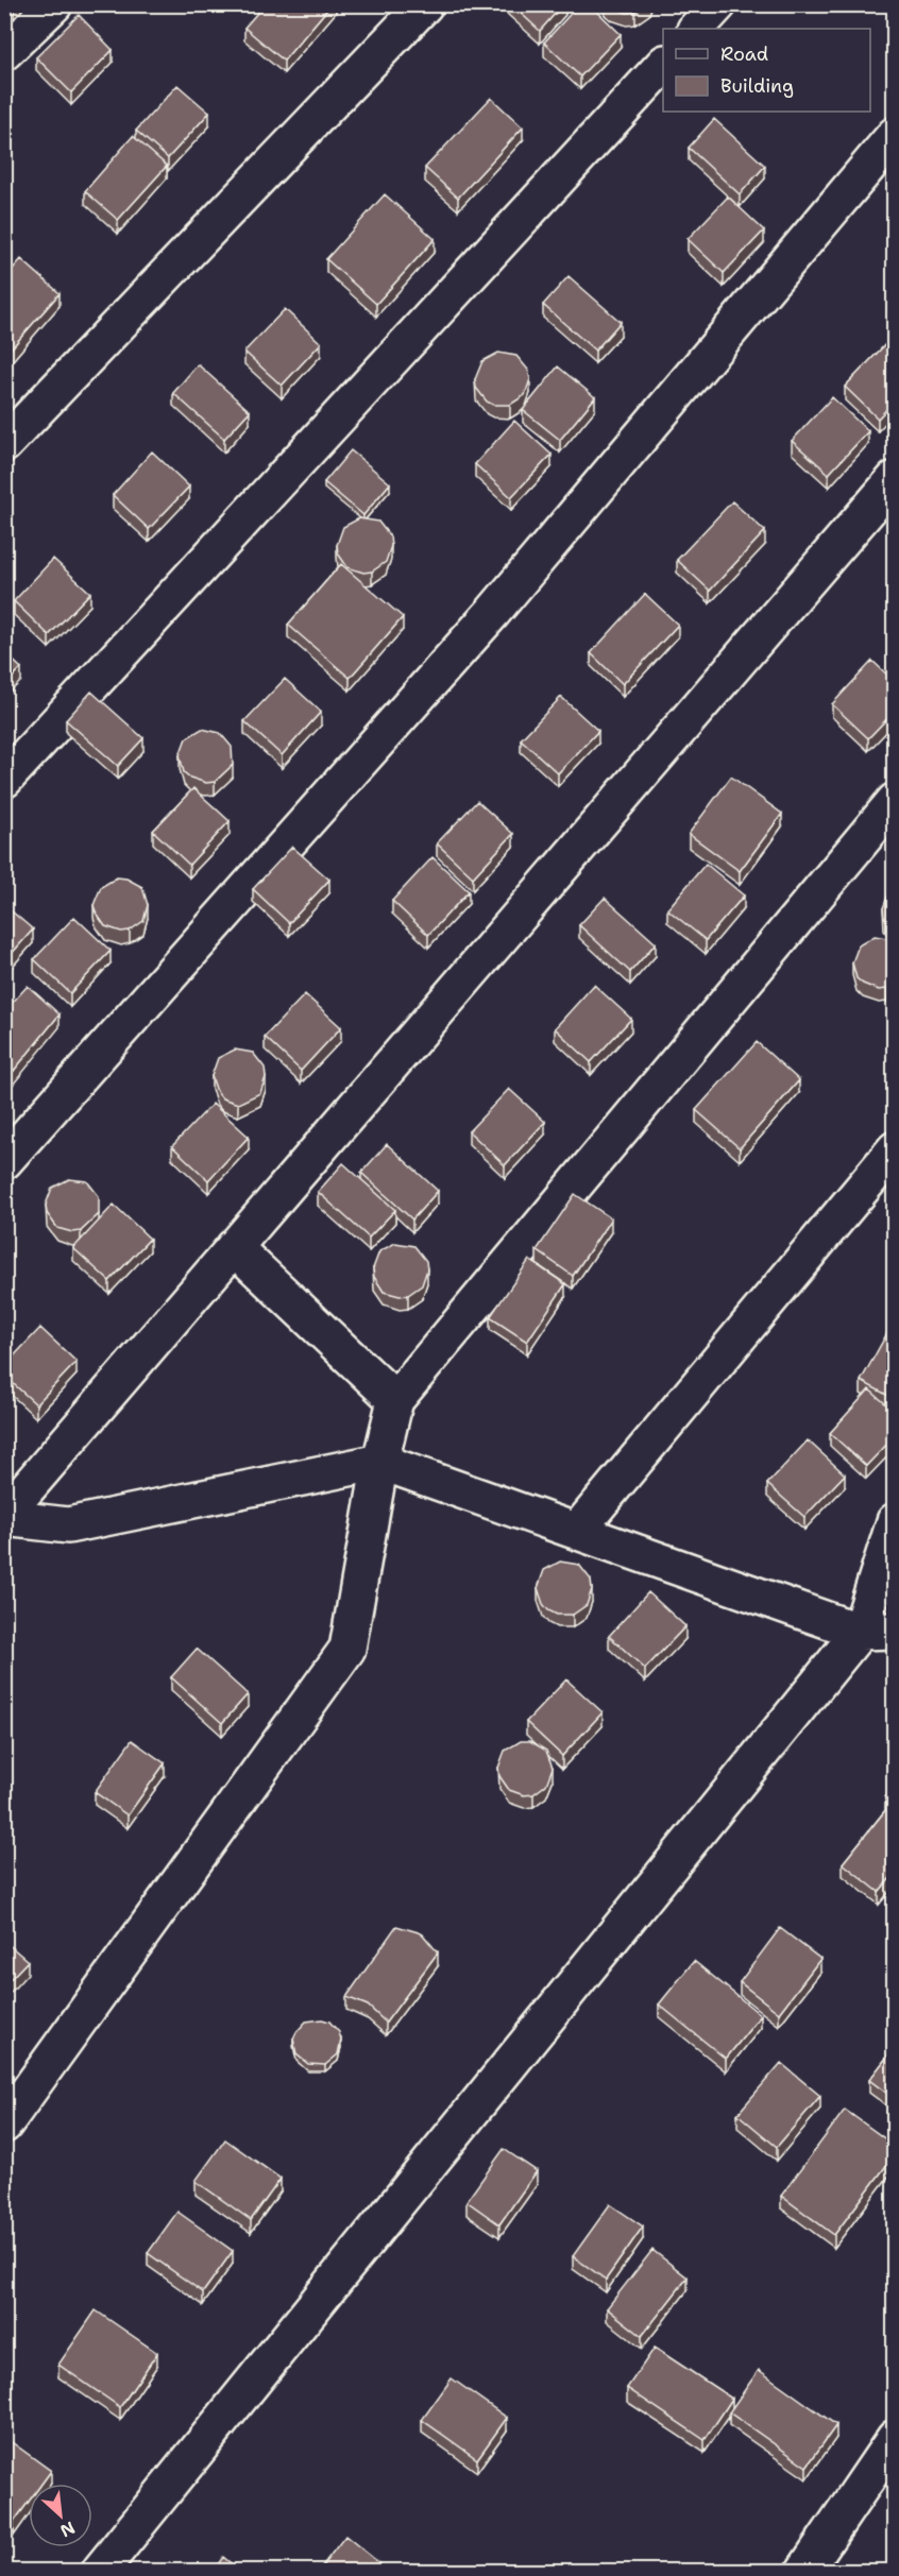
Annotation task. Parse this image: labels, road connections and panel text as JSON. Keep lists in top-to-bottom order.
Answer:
{
  "legend": ["Road", "Building"],
  "north": "bottom right"
}
